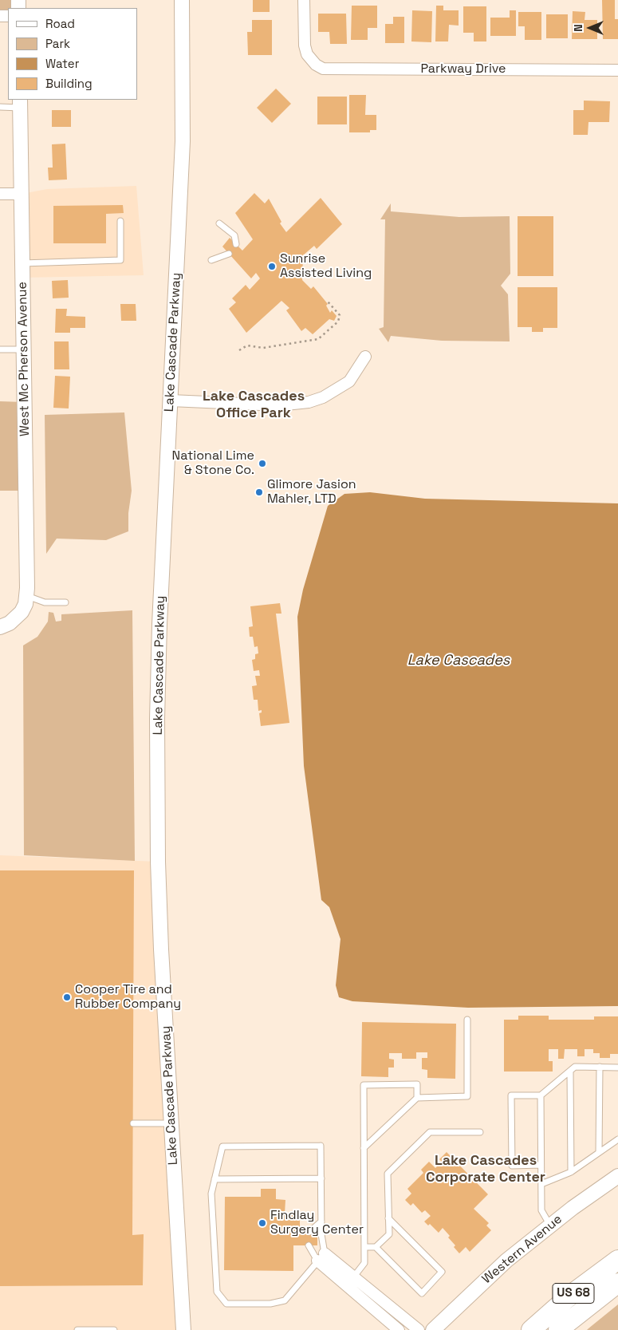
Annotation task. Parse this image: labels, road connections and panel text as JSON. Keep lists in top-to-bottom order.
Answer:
{
  "streets": {
    "highway": ["US 68"],
    "street": [
      "Parkway Drive",
      "Lake Cascade Parkway",
      "West Mc Pherson Avenue",
      "Western Avenue"
    ]
  },
  "districts": ["Lake Cascades Office Park", "Lake Cascades Corporate Center"],
  "water": ["Lake Cascades"],
  "places": [
    "Sunrise Assisted Living",
    "National Lime & Stone Co.",
    "Glimore Jasion Mahler, LTD",
    "Cooper Tire and Rubber Company",
    "Findlay Surgery Center"
  ],
  "legend": [
    "Road",
    "Park",
    "Water",
    "Building"
  ],
  "north": "left"
}
